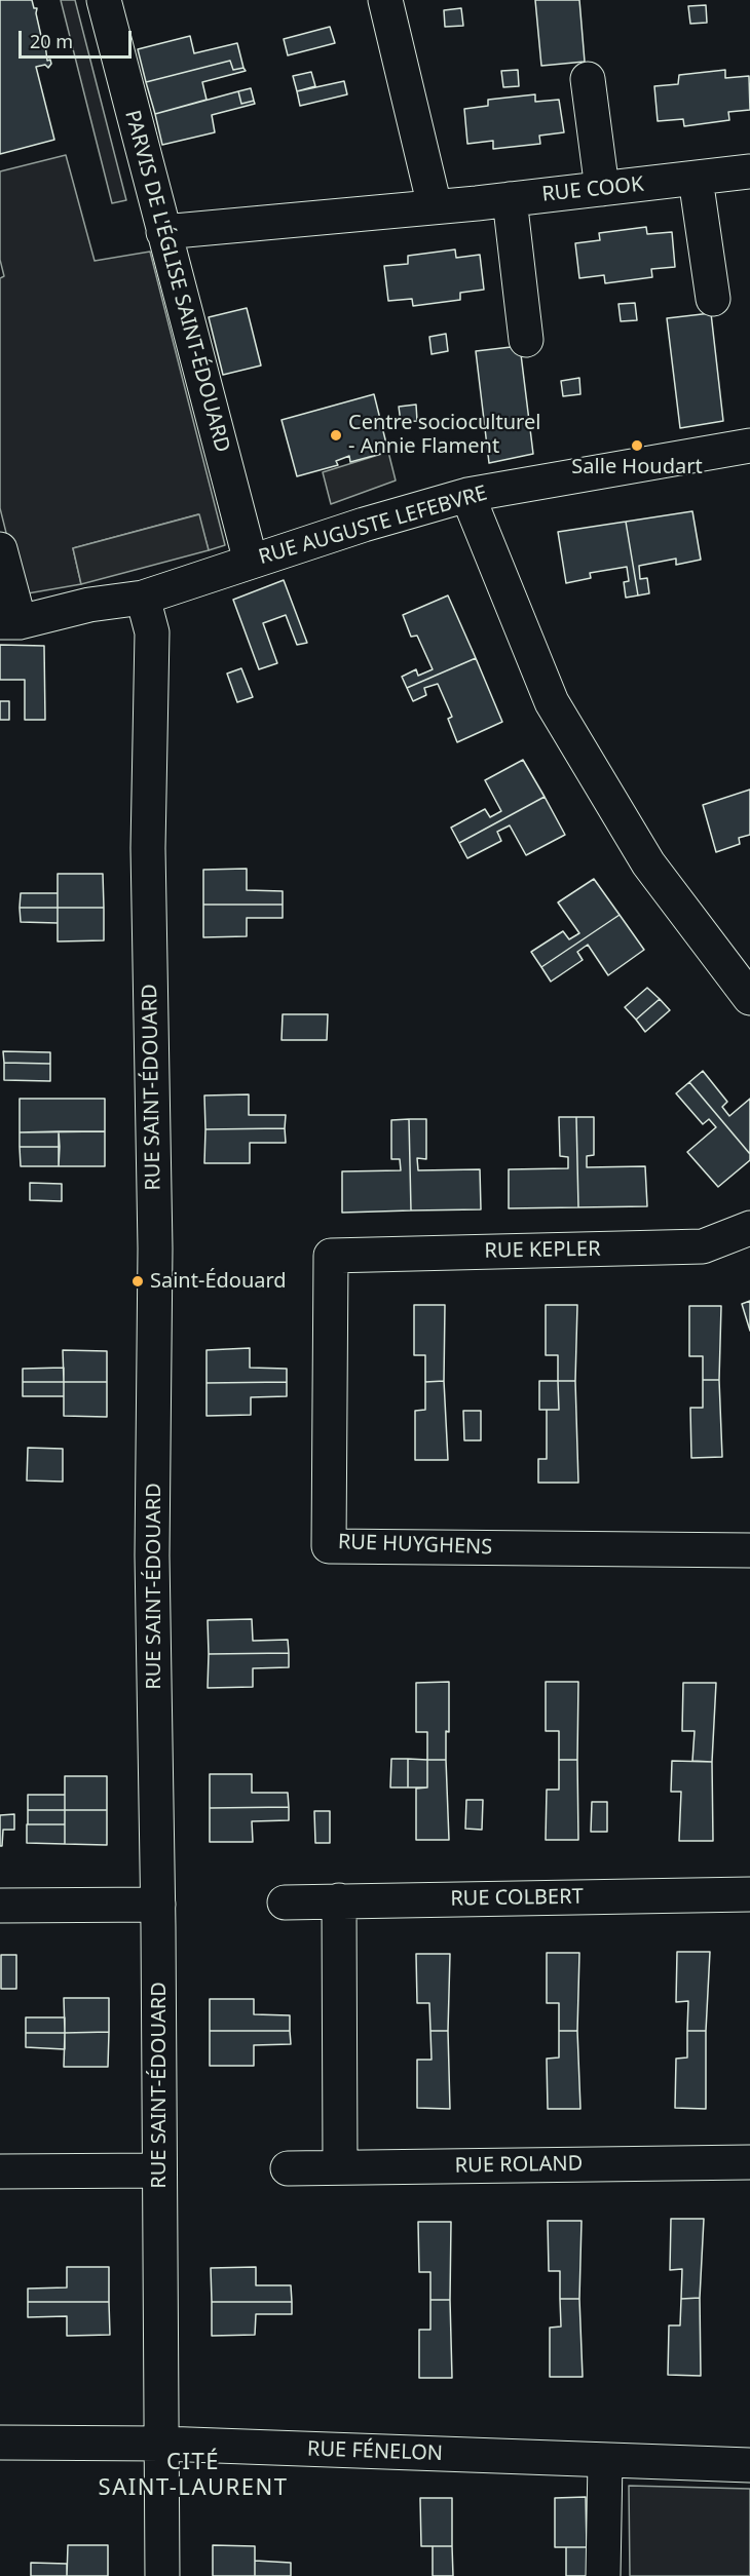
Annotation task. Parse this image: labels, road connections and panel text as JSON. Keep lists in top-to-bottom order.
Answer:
{
  "streets": {
    "street": [
      "RUE COOK",
      "PARVIS DE L'ÉGLISE SAINT-ÉDOUARD",
      "RUE AUGUSTE LEFEBVRE",
      "RUE SAINT-ÉDOUARD",
      "RUE KEPLER",
      "RUE HUYGHENS",
      "RUE COLBERT",
      "RUE ROLAND",
      "RUE FÉNELON"
    ]
  },
  "crossings": [
    ["RUE COOK", "PARVIS DE L'ÉGLISE SAINT-ÉDOUARD"],
    ["PARVIS DE L'ÉGLISE SAINT-ÉDOUARD", "RUE AUGUSTE LEFEBVRE"],
    ["RUE AUGUSTE LEFEBVRE", "RUE SAINT-ÉDOUARD"],
    ["RUE SAINT-ÉDOUARD", "RUE FÉNELON"],
    ["RUE KEPLER", "RUE HUYGHENS"]
  ],
  "districts": ["CITÉ SAINT-LAURENT"],
  "places": ["Centre socioculturel - Annie Flament", "Salle Houdart", "Saint-Édouard"],
  "scale_bar": "20 m"
}
